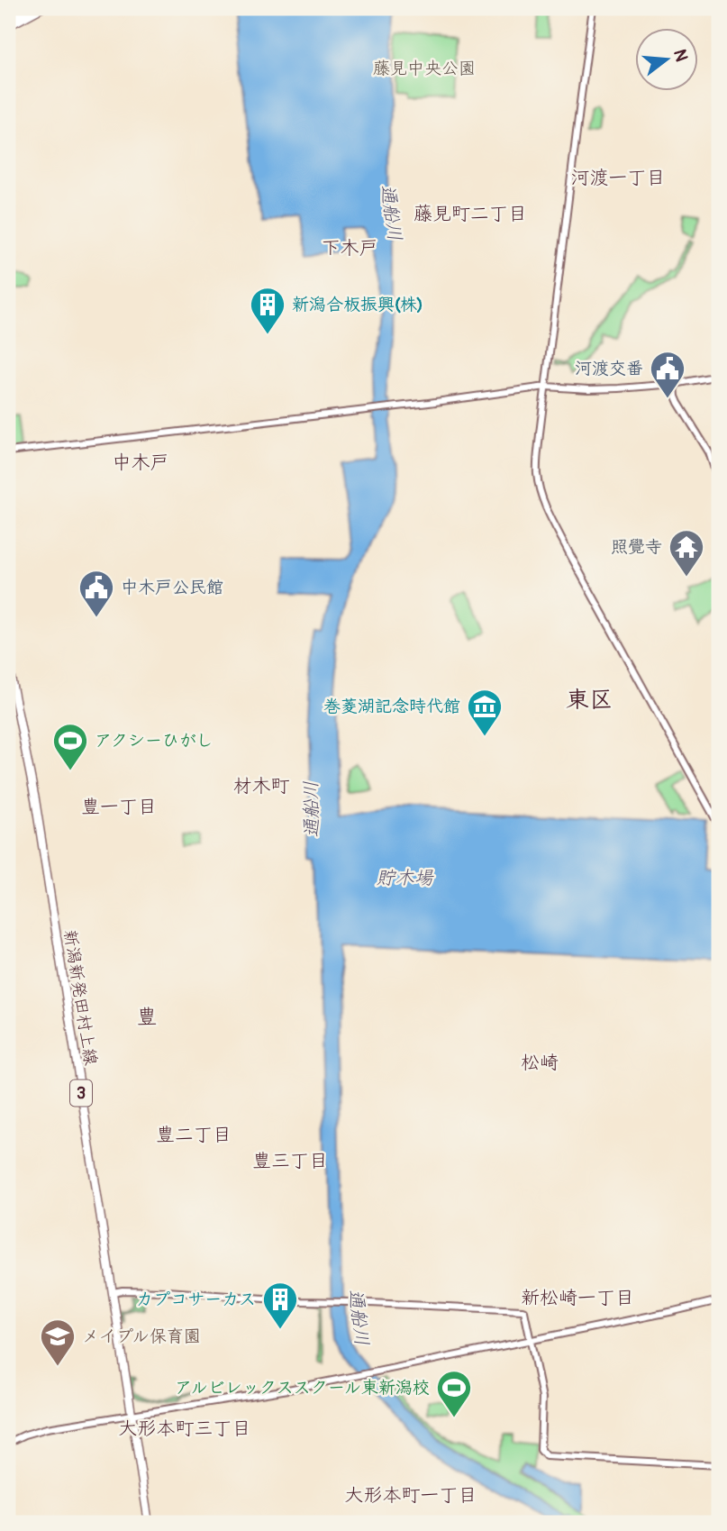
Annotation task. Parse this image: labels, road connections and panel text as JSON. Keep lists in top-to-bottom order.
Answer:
{
  "streets": {
    "main road": ["新潟新発田村上線", "3"]
  },
  "districts": [
    "河渡一丁目",
    "藤見町二丁目",
    "下木戸",
    "中木戸",
    "東区",
    "材木町",
    "豊一丁目",
    "豊",
    "松崎",
    "豊二丁目",
    "豊三丁目",
    "新松崎一丁目",
    "大形本町三丁目",
    "大形本町一丁目"
  ],
  "water": ["通船川", "貯木場"],
  "parks": ["藤見中央公園"],
  "places": {
    "building": ["新潟合板振興(株)", "カプコサーカス"],
    "public building": ["河渡交番", "中木戸公民館"],
    "temple": ["照覺寺"],
    "museum": ["巻菱湖記念時代館"],
    "sports": ["アクシーひがし", "アルビレックススクール東新潟校"],
    "school or university": ["メイプル保育園"]
  },
  "north": "right"
}
